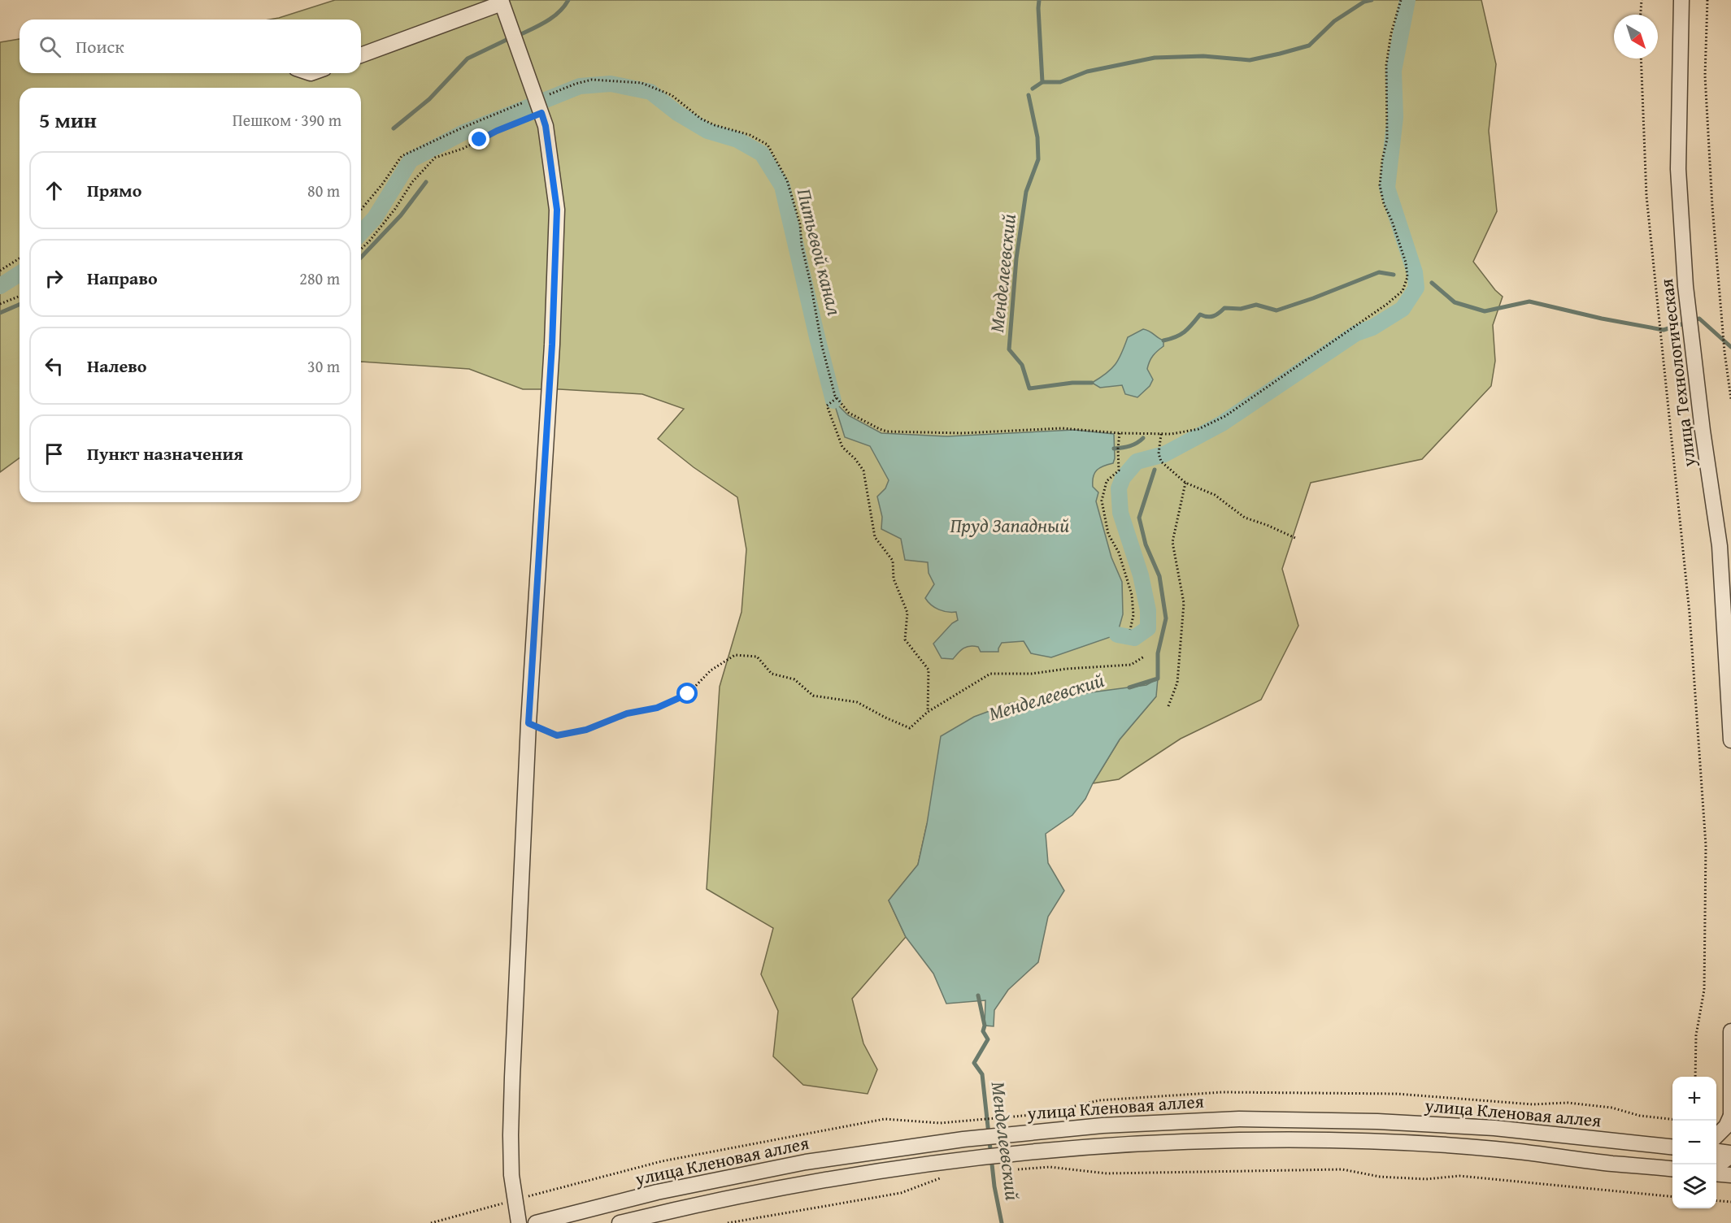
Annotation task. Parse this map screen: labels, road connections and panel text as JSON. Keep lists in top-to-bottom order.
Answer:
{
  "streets": {
    "street": ["улица Технологическая", "улица Кленовая аллея"]
  },
  "water": ["Питьевой канал", "Менделеевский", "Пруд Западный"],
  "north": "bottom right",
  "page": {
    "search": "Поиск",
    "heading": ["5 мин", "Пешком · 390 m"],
    "list": [
      ["Прямо", "80 m"],
      ["Направо", "280 m"],
      ["Налево", "30 m"],
      "Пункт назначения"
    ],
    "map_buttons": ["+", "−"]
  }
}
